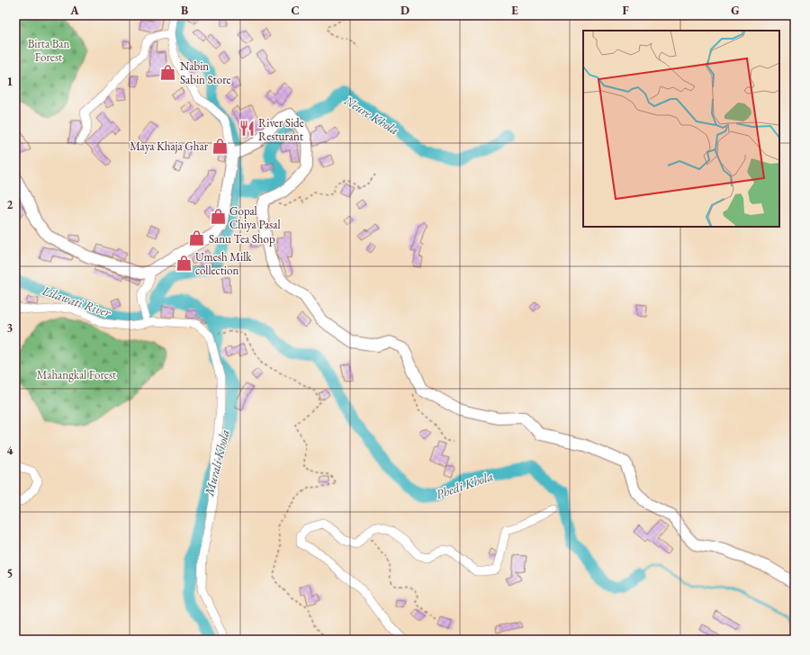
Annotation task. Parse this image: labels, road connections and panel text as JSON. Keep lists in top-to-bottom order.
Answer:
{
  "water": [
    "Neure Khola",
    "Lilawati River",
    "Murali Khola",
    "Phedi Khola"
  ],
  "parks": ["Birta Ban Forest", "Mahangkal Forest"],
  "places": {
    "shop": [
      "Nabin Sabin Store",
      "Maya Khaja Ghar",
      "Gopal Chiya Pasal",
      "Sanu Tea Shop",
      "Umesh Milk collection"
    ],
    "restaurant": ["River Side Resturant"]
  },
  "grid": {
    "columns": [
      "A",
      "B",
      "C",
      "D",
      "E",
      "F",
      "G"
    ],
    "rows": [
      "1",
      "2",
      "3",
      "4",
      "5"
    ]
  }
}
